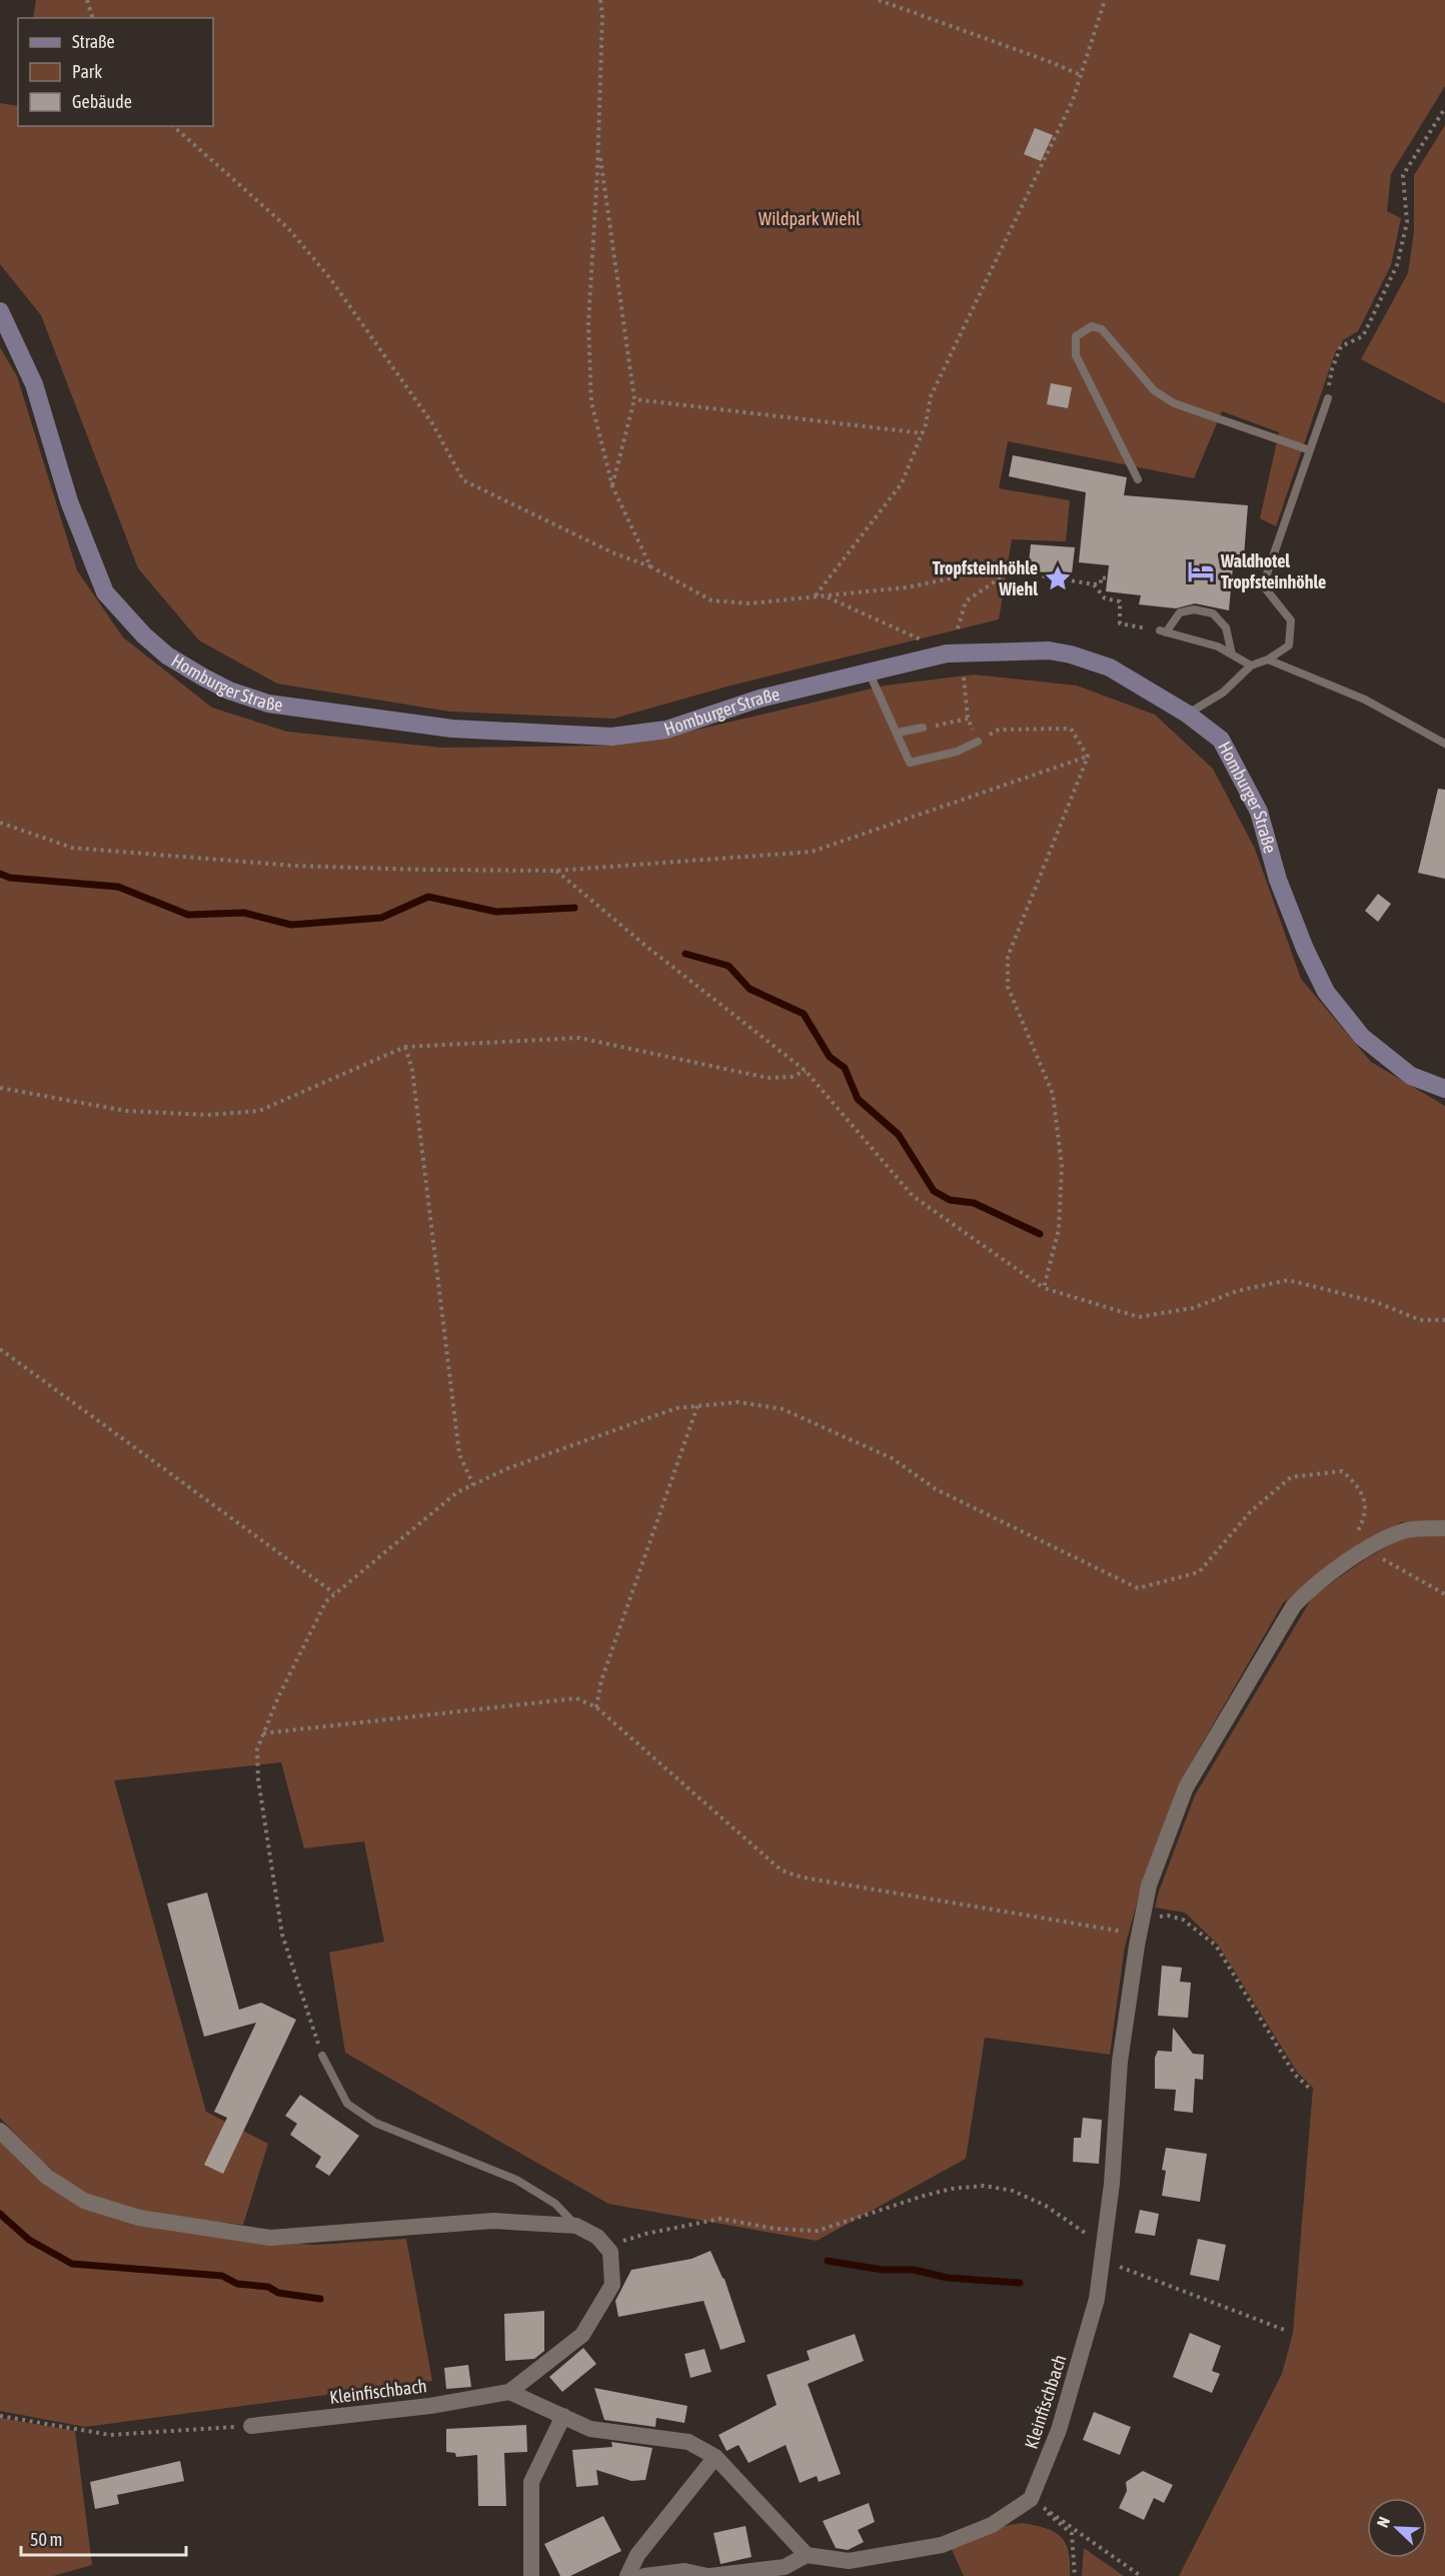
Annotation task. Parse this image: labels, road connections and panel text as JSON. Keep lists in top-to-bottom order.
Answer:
{
  "streets": {
    "main road": ["Homburger Straße"],
    "street": ["Kleinfischbach"]
  },
  "parks": ["Wildpark Wiehl"],
  "places": {
    "hotel": ["Waldhotel Tropfsteinhöhle"],
    "place": ["Tropfsteinhöhle Wiehl"]
  },
  "legend": ["Straße", "Park", "Gebäude"],
  "scale_bar": "50 m",
  "north": "top left"
}
